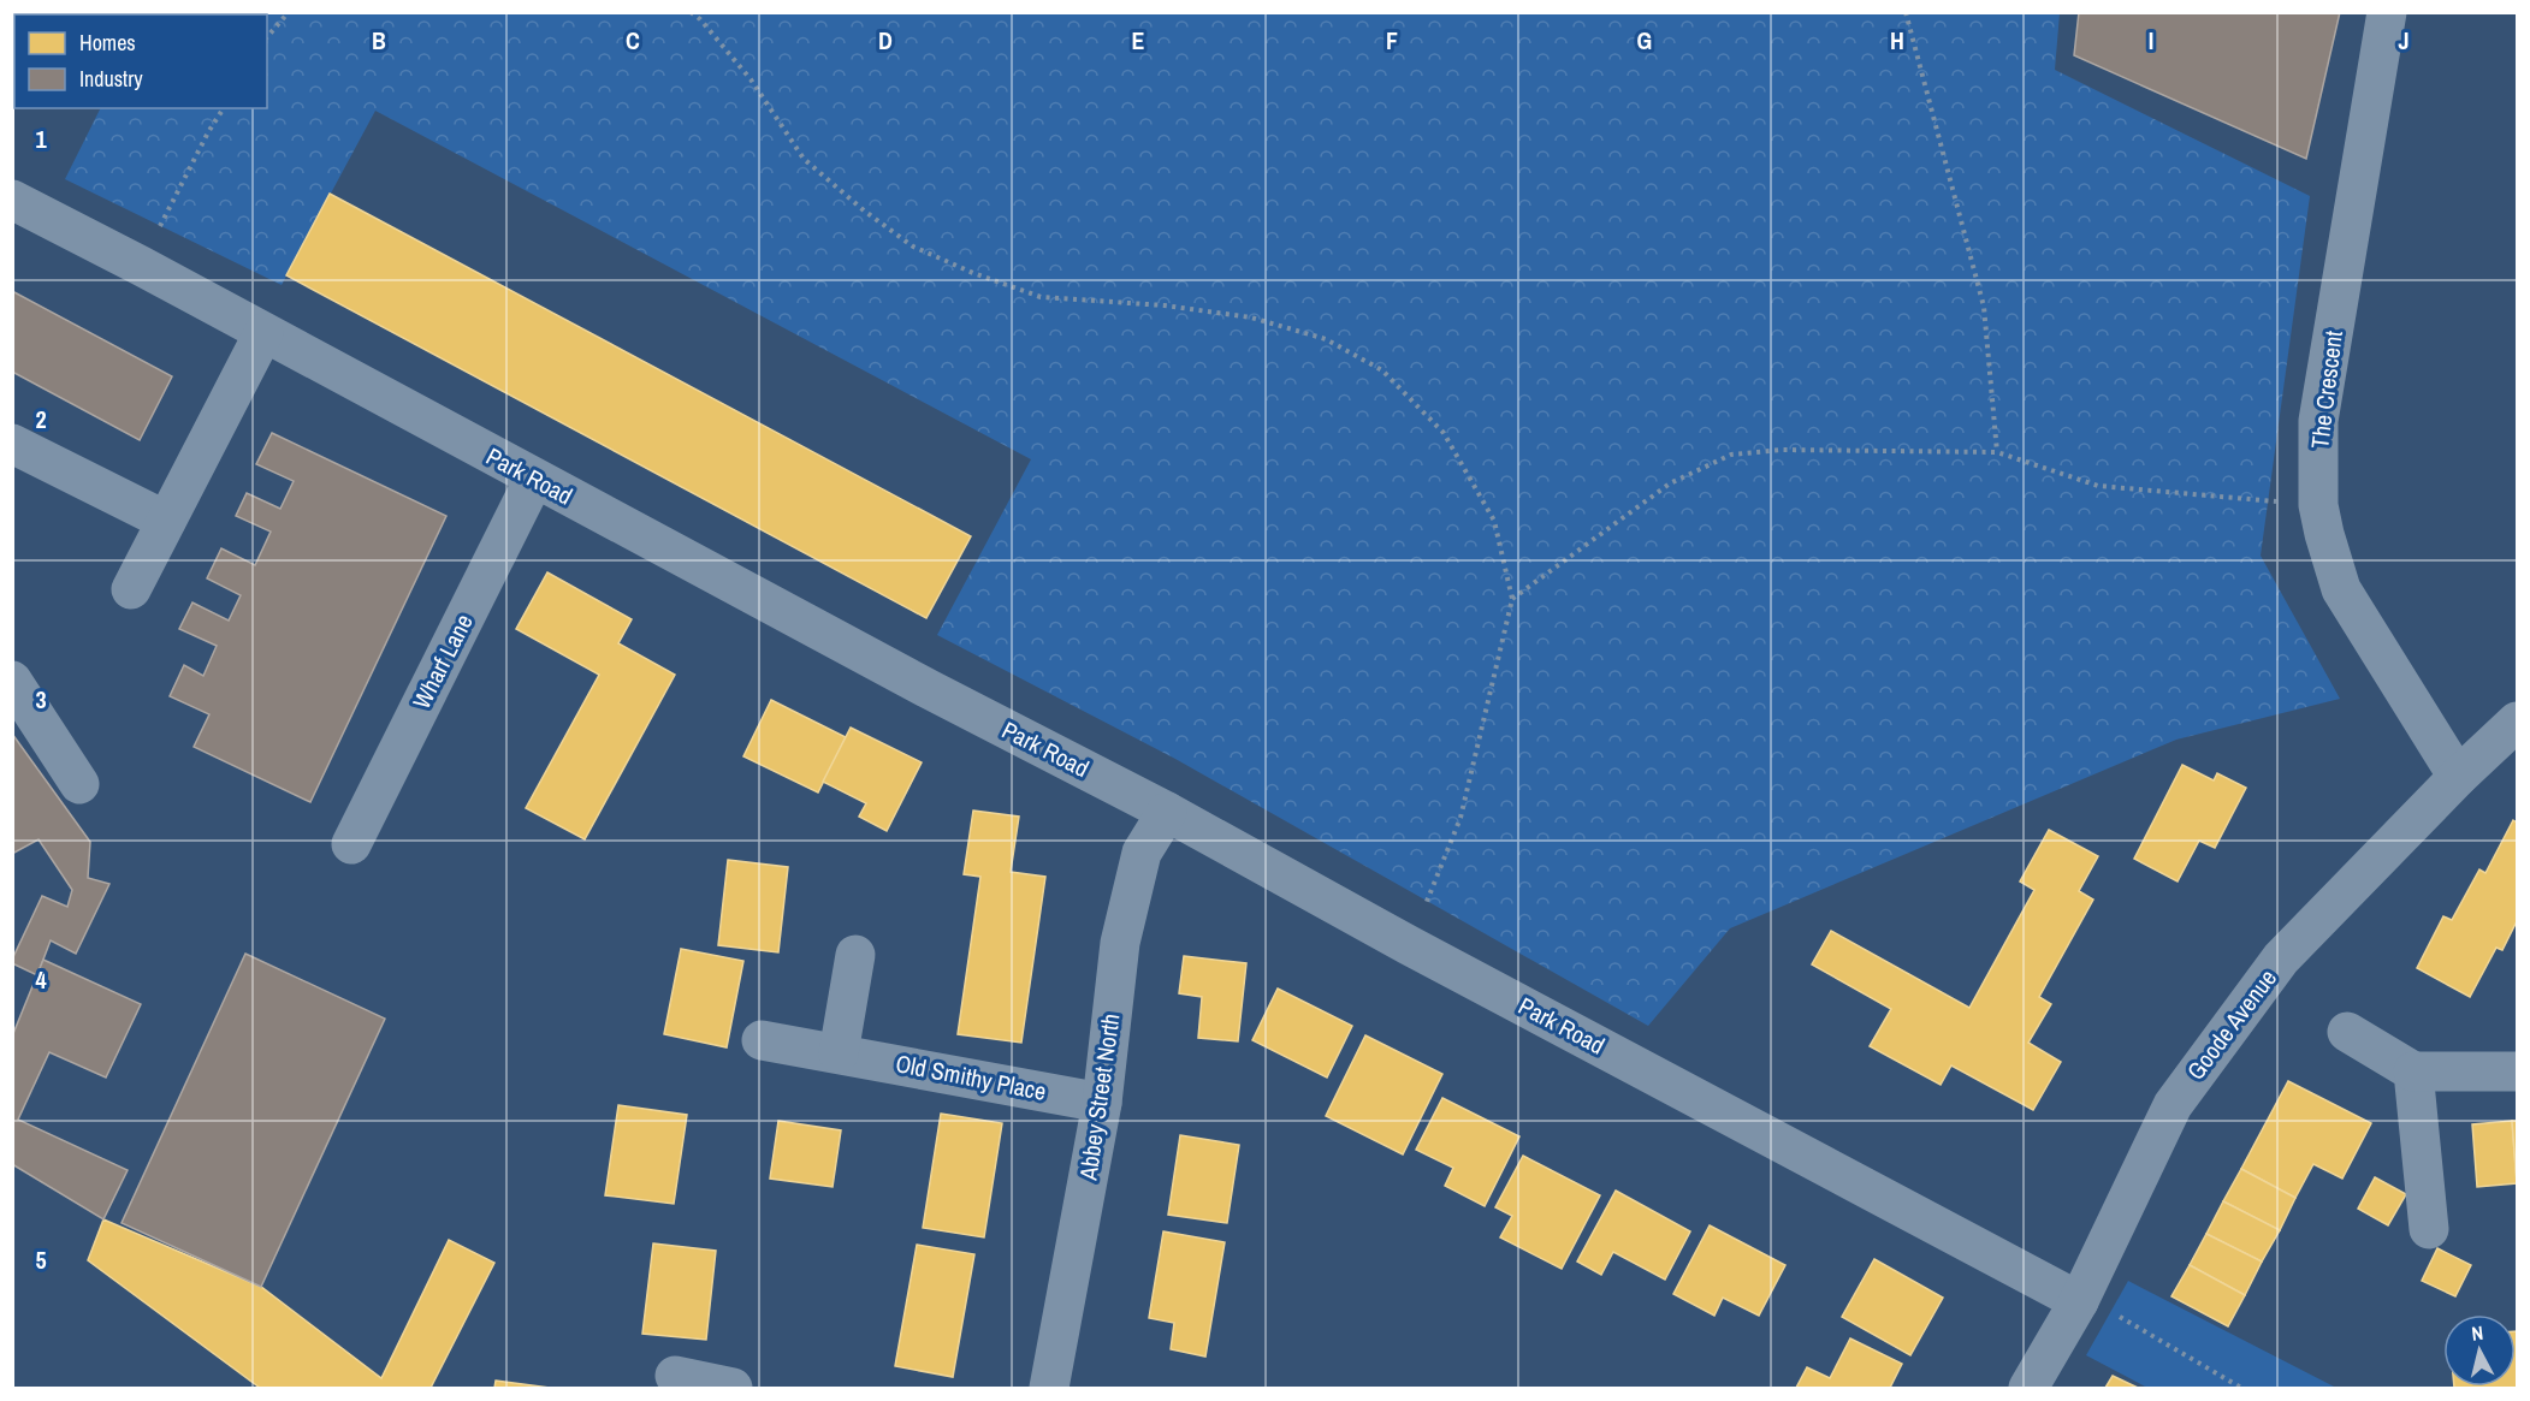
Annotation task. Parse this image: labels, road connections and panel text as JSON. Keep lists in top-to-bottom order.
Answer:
{
  "streets": {
    "street": [
      "The Crescent",
      "Park Road",
      "Wharf Lane",
      "Goode Avenue",
      "Old Smithy Place",
      "Abbey Street North"
    ]
  },
  "crossings": [
    ["The Crescent", "Goode Avenue"],
    ["Park Road", "Wharf Lane"],
    ["Park Road", "Goode Avenue"],
    ["Park Road", "Abbey Street North"],
    ["Old Smithy Place", "Abbey Street North"]
  ],
  "legend": ["Homes", "Industry"],
  "north": "top",
  "grid": {
    "columns": [
      "B",
      "C",
      "D",
      "E",
      "F",
      "G",
      "H",
      "I",
      "J"
    ],
    "rows": [
      "1",
      "2",
      "3",
      "4",
      "5"
    ]
  }
}
